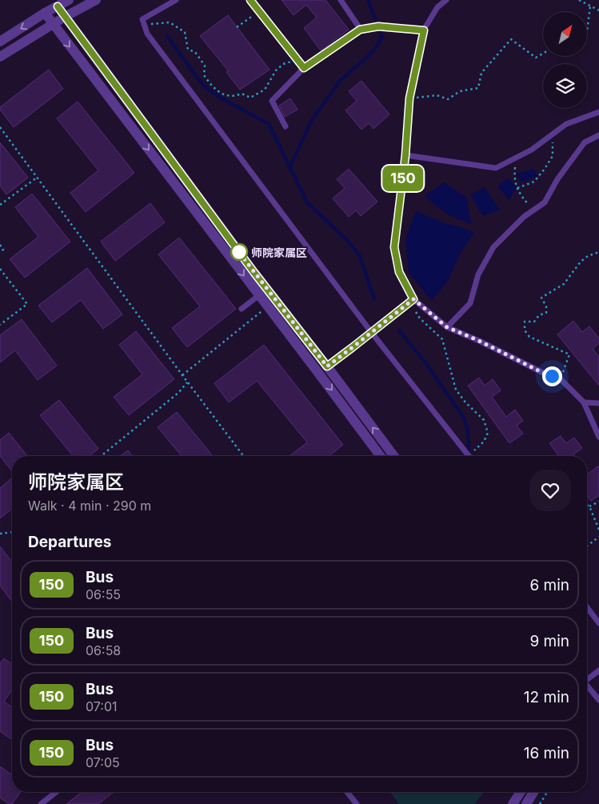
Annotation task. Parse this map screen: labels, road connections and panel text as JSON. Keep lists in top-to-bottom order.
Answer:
{
  "places": ["师院家属区"],
  "lines": ["bus line 150"],
  "north": "top right",
  "page": {
    "on_map": "150",
    "heading": [
      ["师院家属区", "Walk · 4 min · 290 m"],
      "Departures"
    ],
    "list": [
      {
        "mark": "150",
        "name": "Bus",
        "note": "06:55",
        "value": "6 min"
      },
      {
        "mark": "150",
        "name": "Bus",
        "note": "06:58",
        "value": "9 min"
      },
      {
        "mark": "150",
        "name": "Bus",
        "note": "07:01",
        "value": "12 min"
      },
      {
        "mark": "150",
        "name": "Bus",
        "note": "07:05",
        "value": "16 min"
      }
    ]
  }
}
